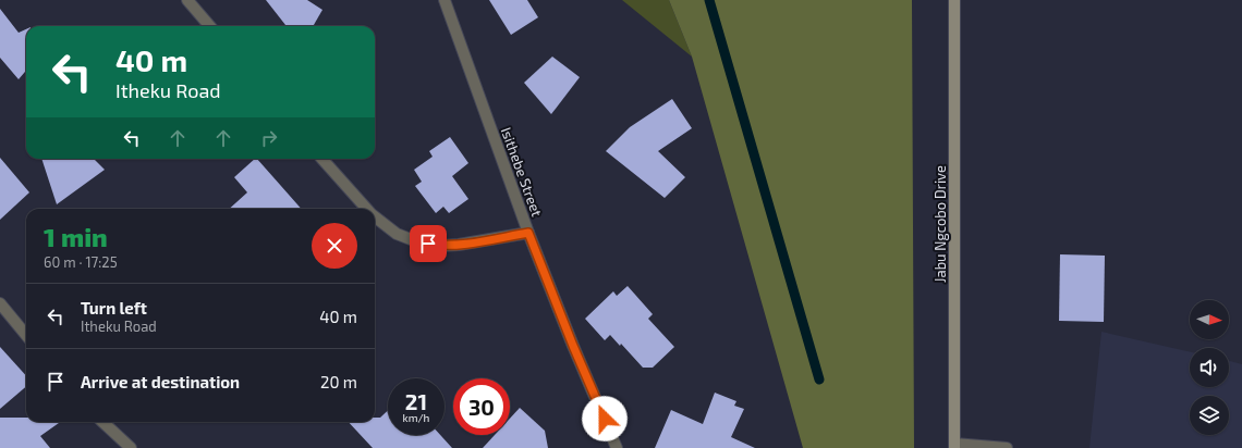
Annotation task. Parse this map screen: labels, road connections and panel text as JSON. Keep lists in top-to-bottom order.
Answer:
{
  "streets": {
    "main road": ["Jabu Ngcobo Drive"],
    "street": ["Isithebe Street"]
  },
  "north": "right",
  "page": {
    "turn": ["40 m", "Itheku Road"],
    "heading": ["1 min", "60 m · 17:25"],
    "list": [
      {
        "name": "Turn left",
        "note": "Itheku Road",
        "value": "40 m"
      },
      {
        "name": "Arrive at destination",
        "value": "20 m"
      }
    ],
    "speed": "21 km/h",
    "limit": "30"
  }
}
